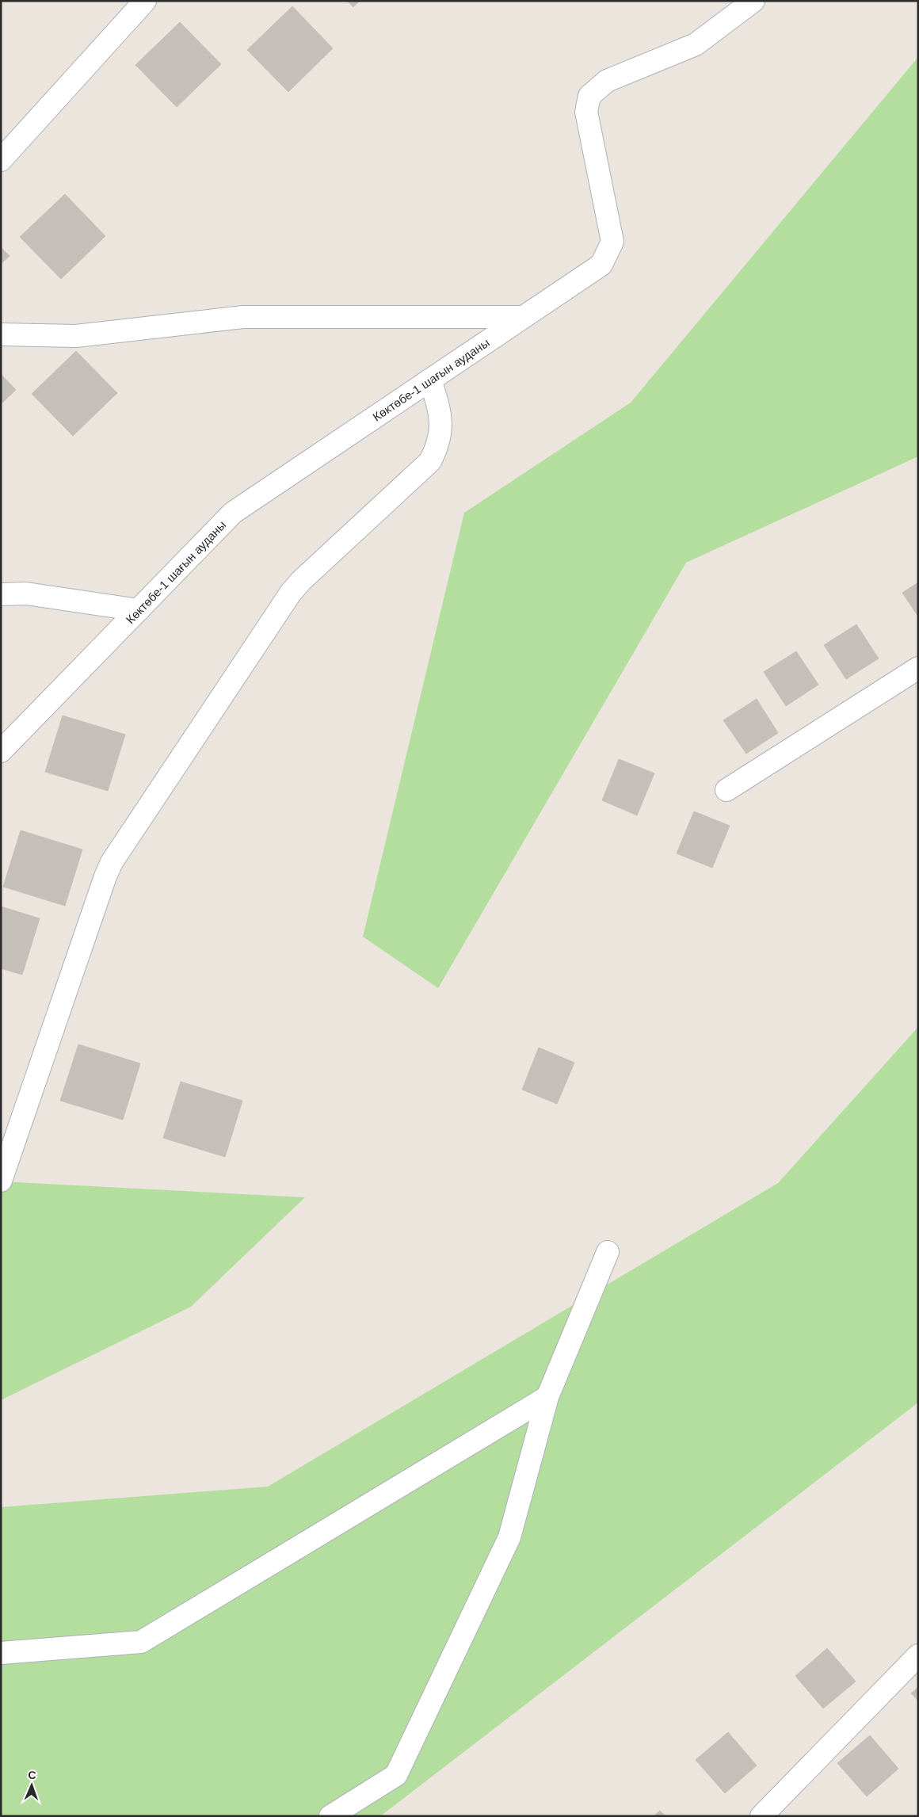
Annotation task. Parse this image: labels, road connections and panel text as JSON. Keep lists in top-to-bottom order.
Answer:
{
  "streets": {
    "street": ["Көктөбе-1 шағын ауданы"]
  },
  "north": "top"
}
